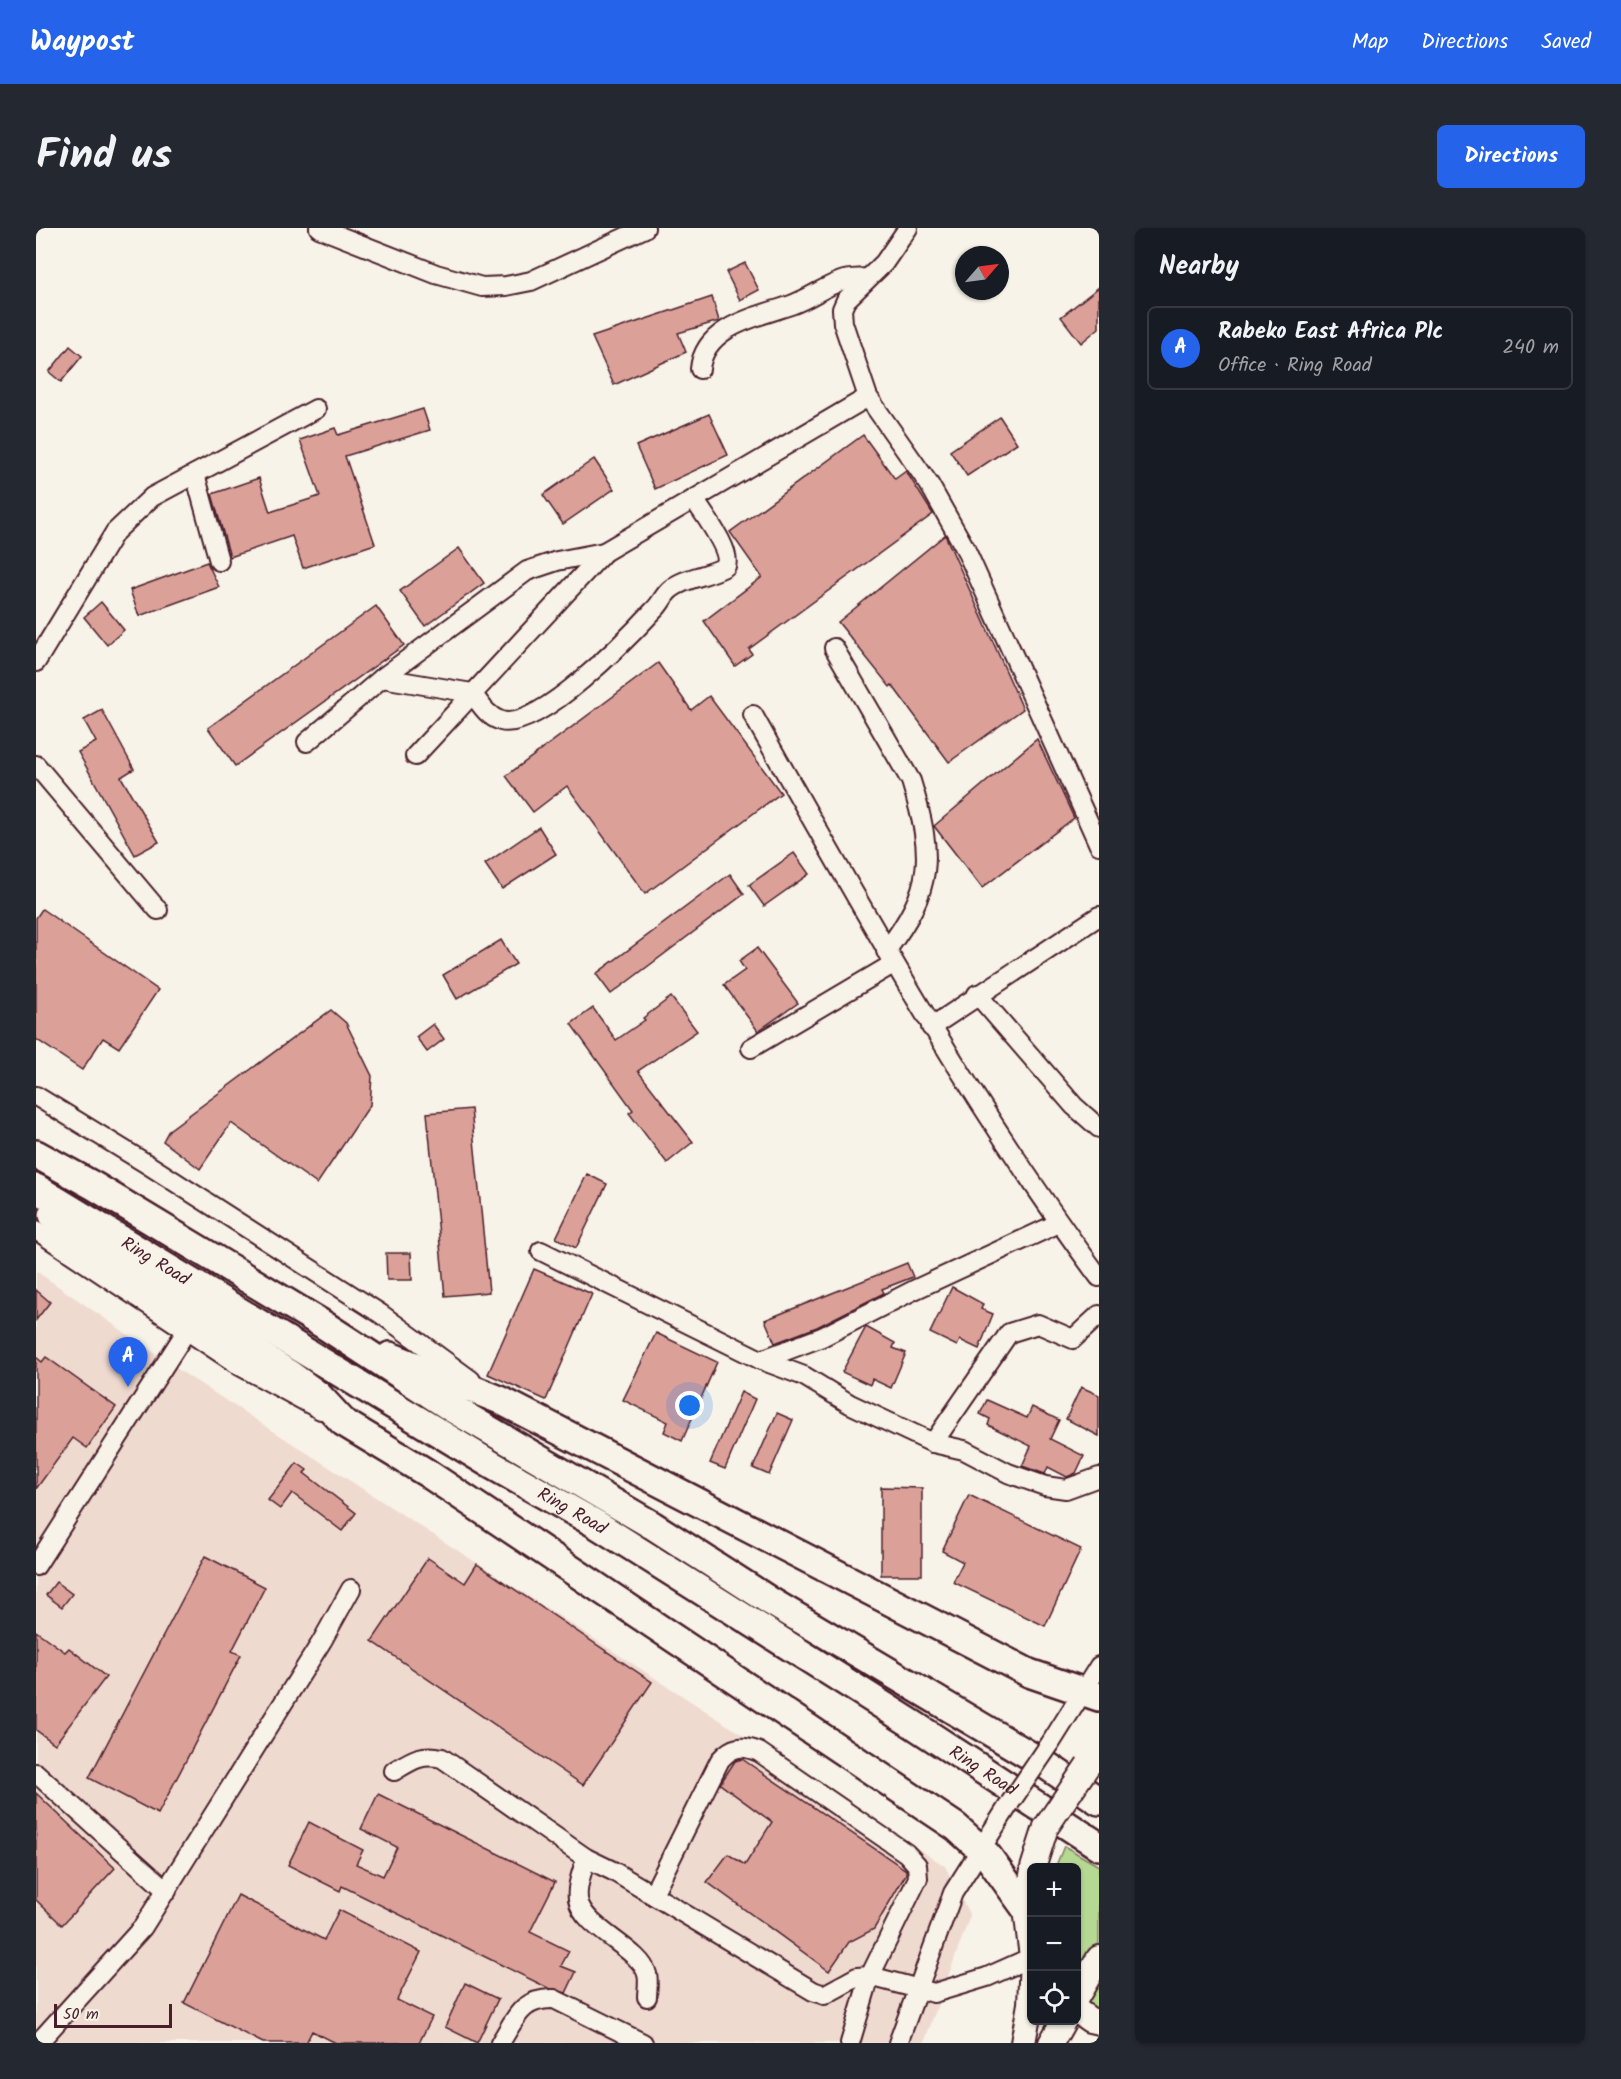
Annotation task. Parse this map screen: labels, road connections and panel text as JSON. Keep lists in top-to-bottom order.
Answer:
{
  "streets": {
    "highway": ["Ring Road"]
  },
  "scale_bar": "50 m",
  "north": "top right",
  "page": {
    "header": "Waypost",
    "nav": ["Map", "Directions", "Saved"],
    "title": "Find us",
    "buttons": "Directions",
    "heading": "Nearby",
    "list": [
      {
        "mark": "A",
        "name": "Rabeko East Africa Plc",
        "note": "Office · Ring Road",
        "value": "240 m"
      }
    ],
    "pins": "A",
    "map_buttons": ["+", "−"],
    "scale": "50 m"
  }
}
